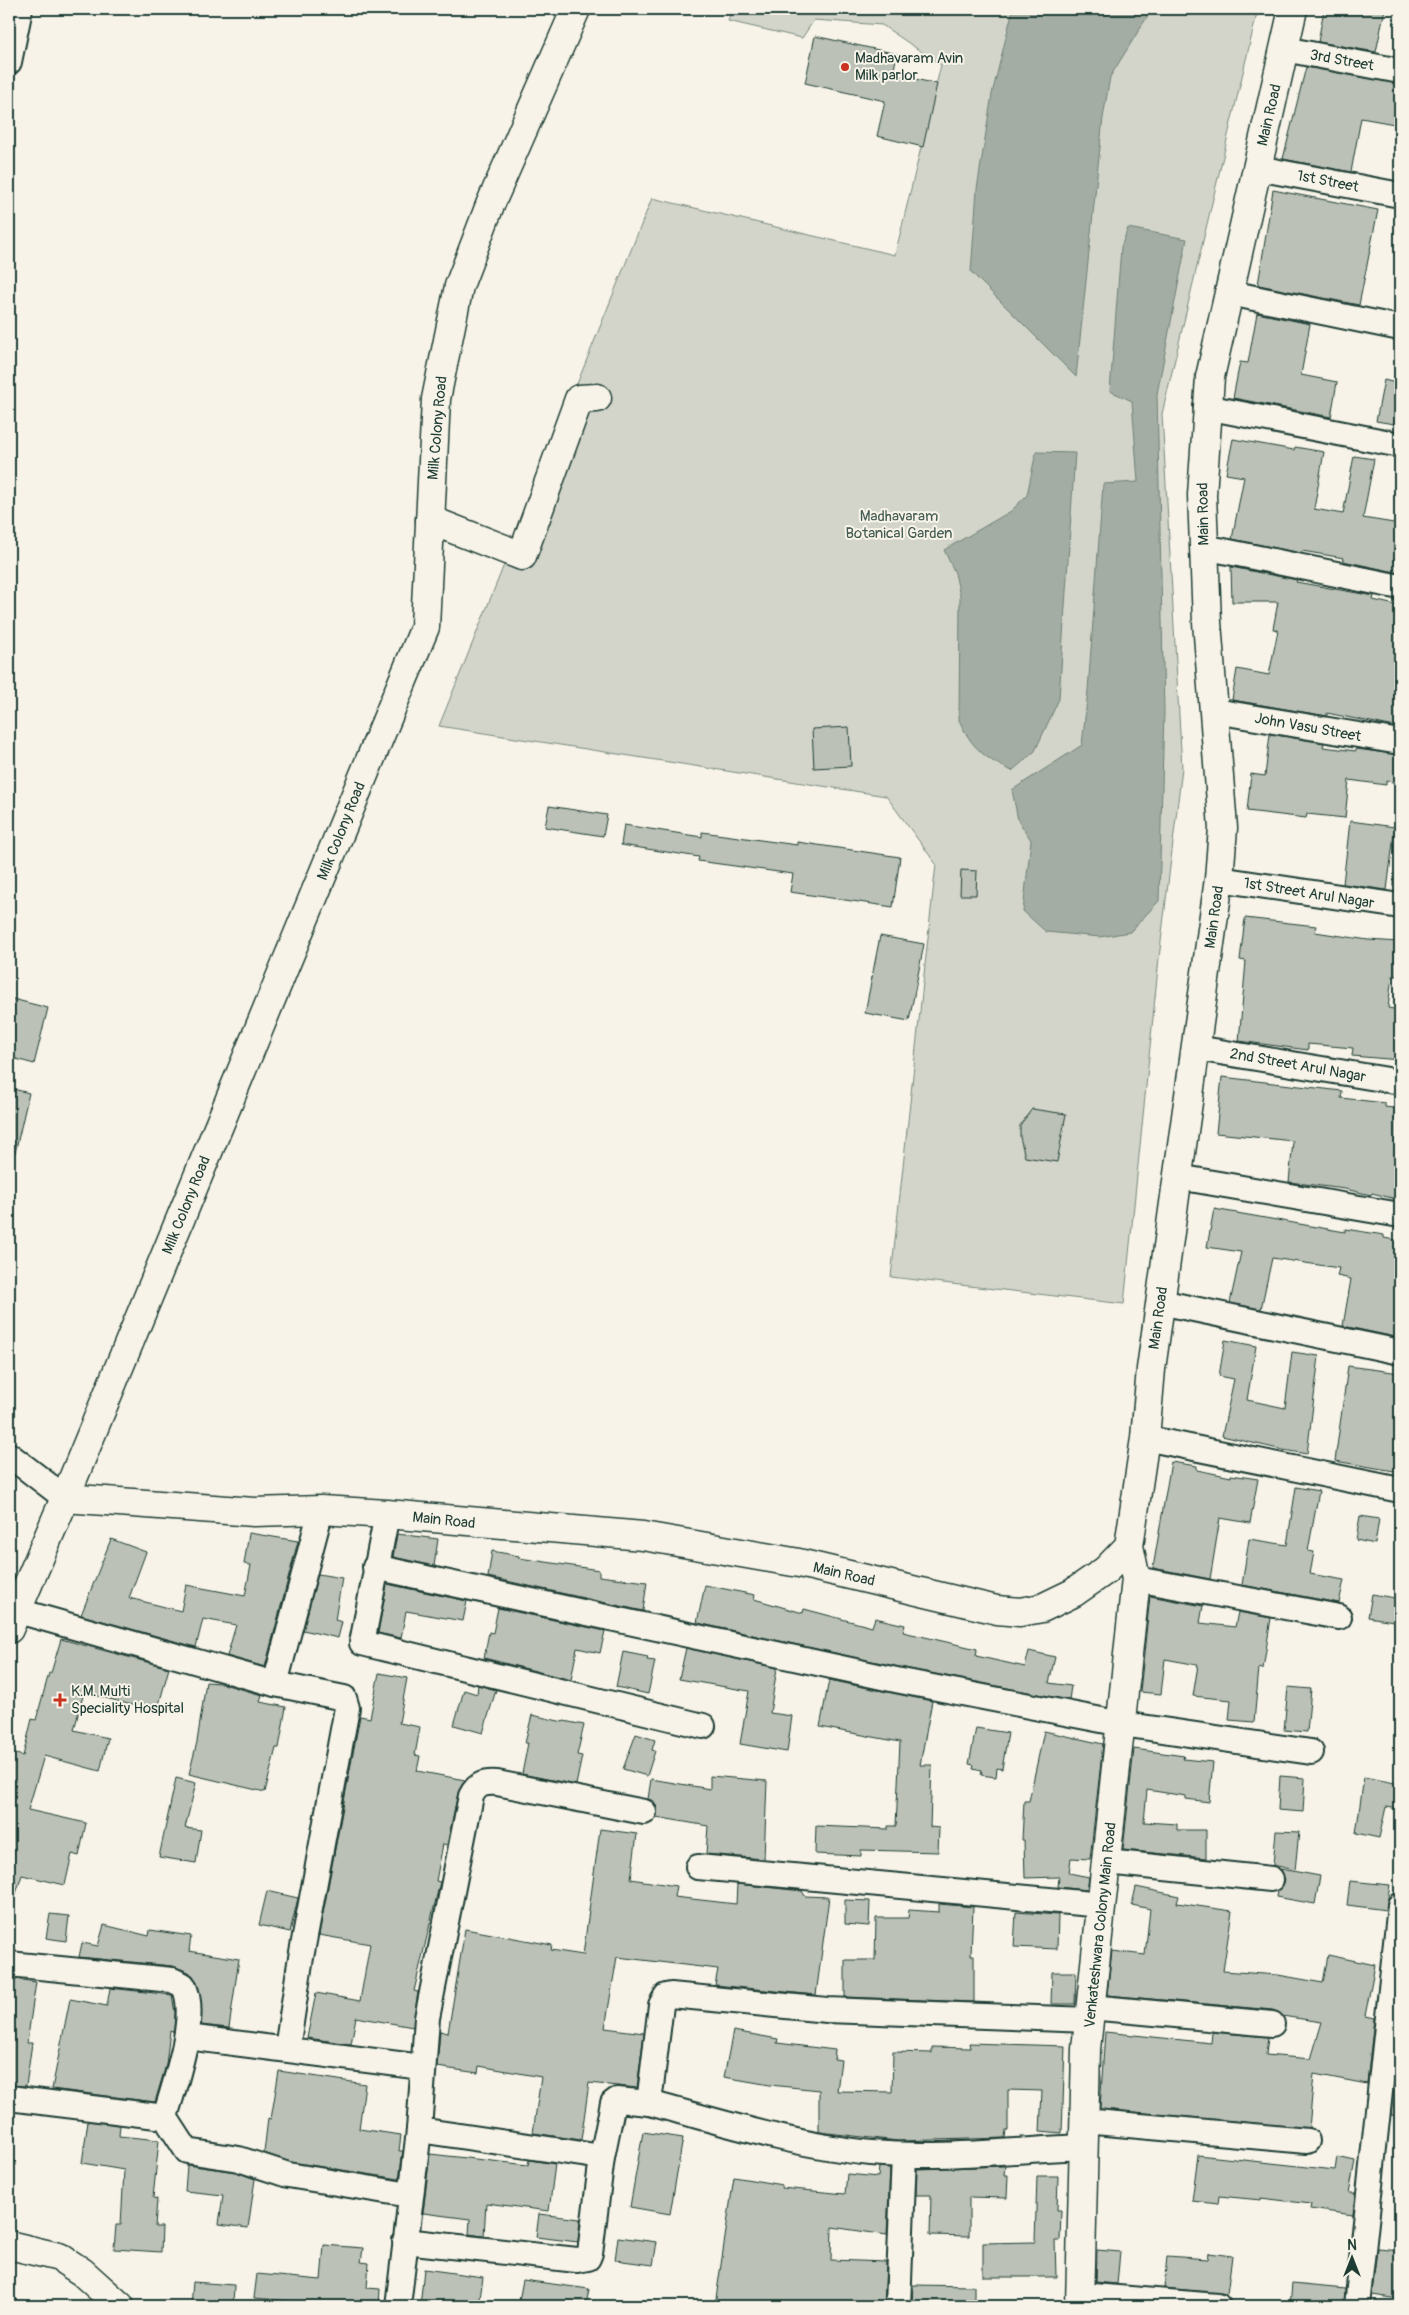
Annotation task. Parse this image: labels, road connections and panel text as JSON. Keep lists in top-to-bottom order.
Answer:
{
  "streets": {
    "street": [
      "3rd Street",
      "Main Road",
      "1st Street",
      "Milk Colony Road",
      "John Vasu Street",
      "1st Street Arul Nagar",
      "2nd Street Arul Nagar",
      "Venkateshwara Colony Main Road"
    ]
  },
  "crossings": [
    ["3rd Street", "Main Road"],
    ["Main Road", "1st Street"],
    ["Main Road", "Milk Colony Road"],
    ["Main Road", "John Vasu Street"],
    ["Main Road", "1st Street Arul Nagar"],
    ["Main Road", "2nd Street Arul Nagar"],
    ["Main Road", "Venkateshwara Colony Main Road"]
  ],
  "parks": ["Madhavaram Botanical Garden"],
  "places": {
    "other": ["Madhavaram Avin Milk parlor"],
    "health": ["K.M. Multi Speciality Hospital"]
  },
  "north": "top"
}
